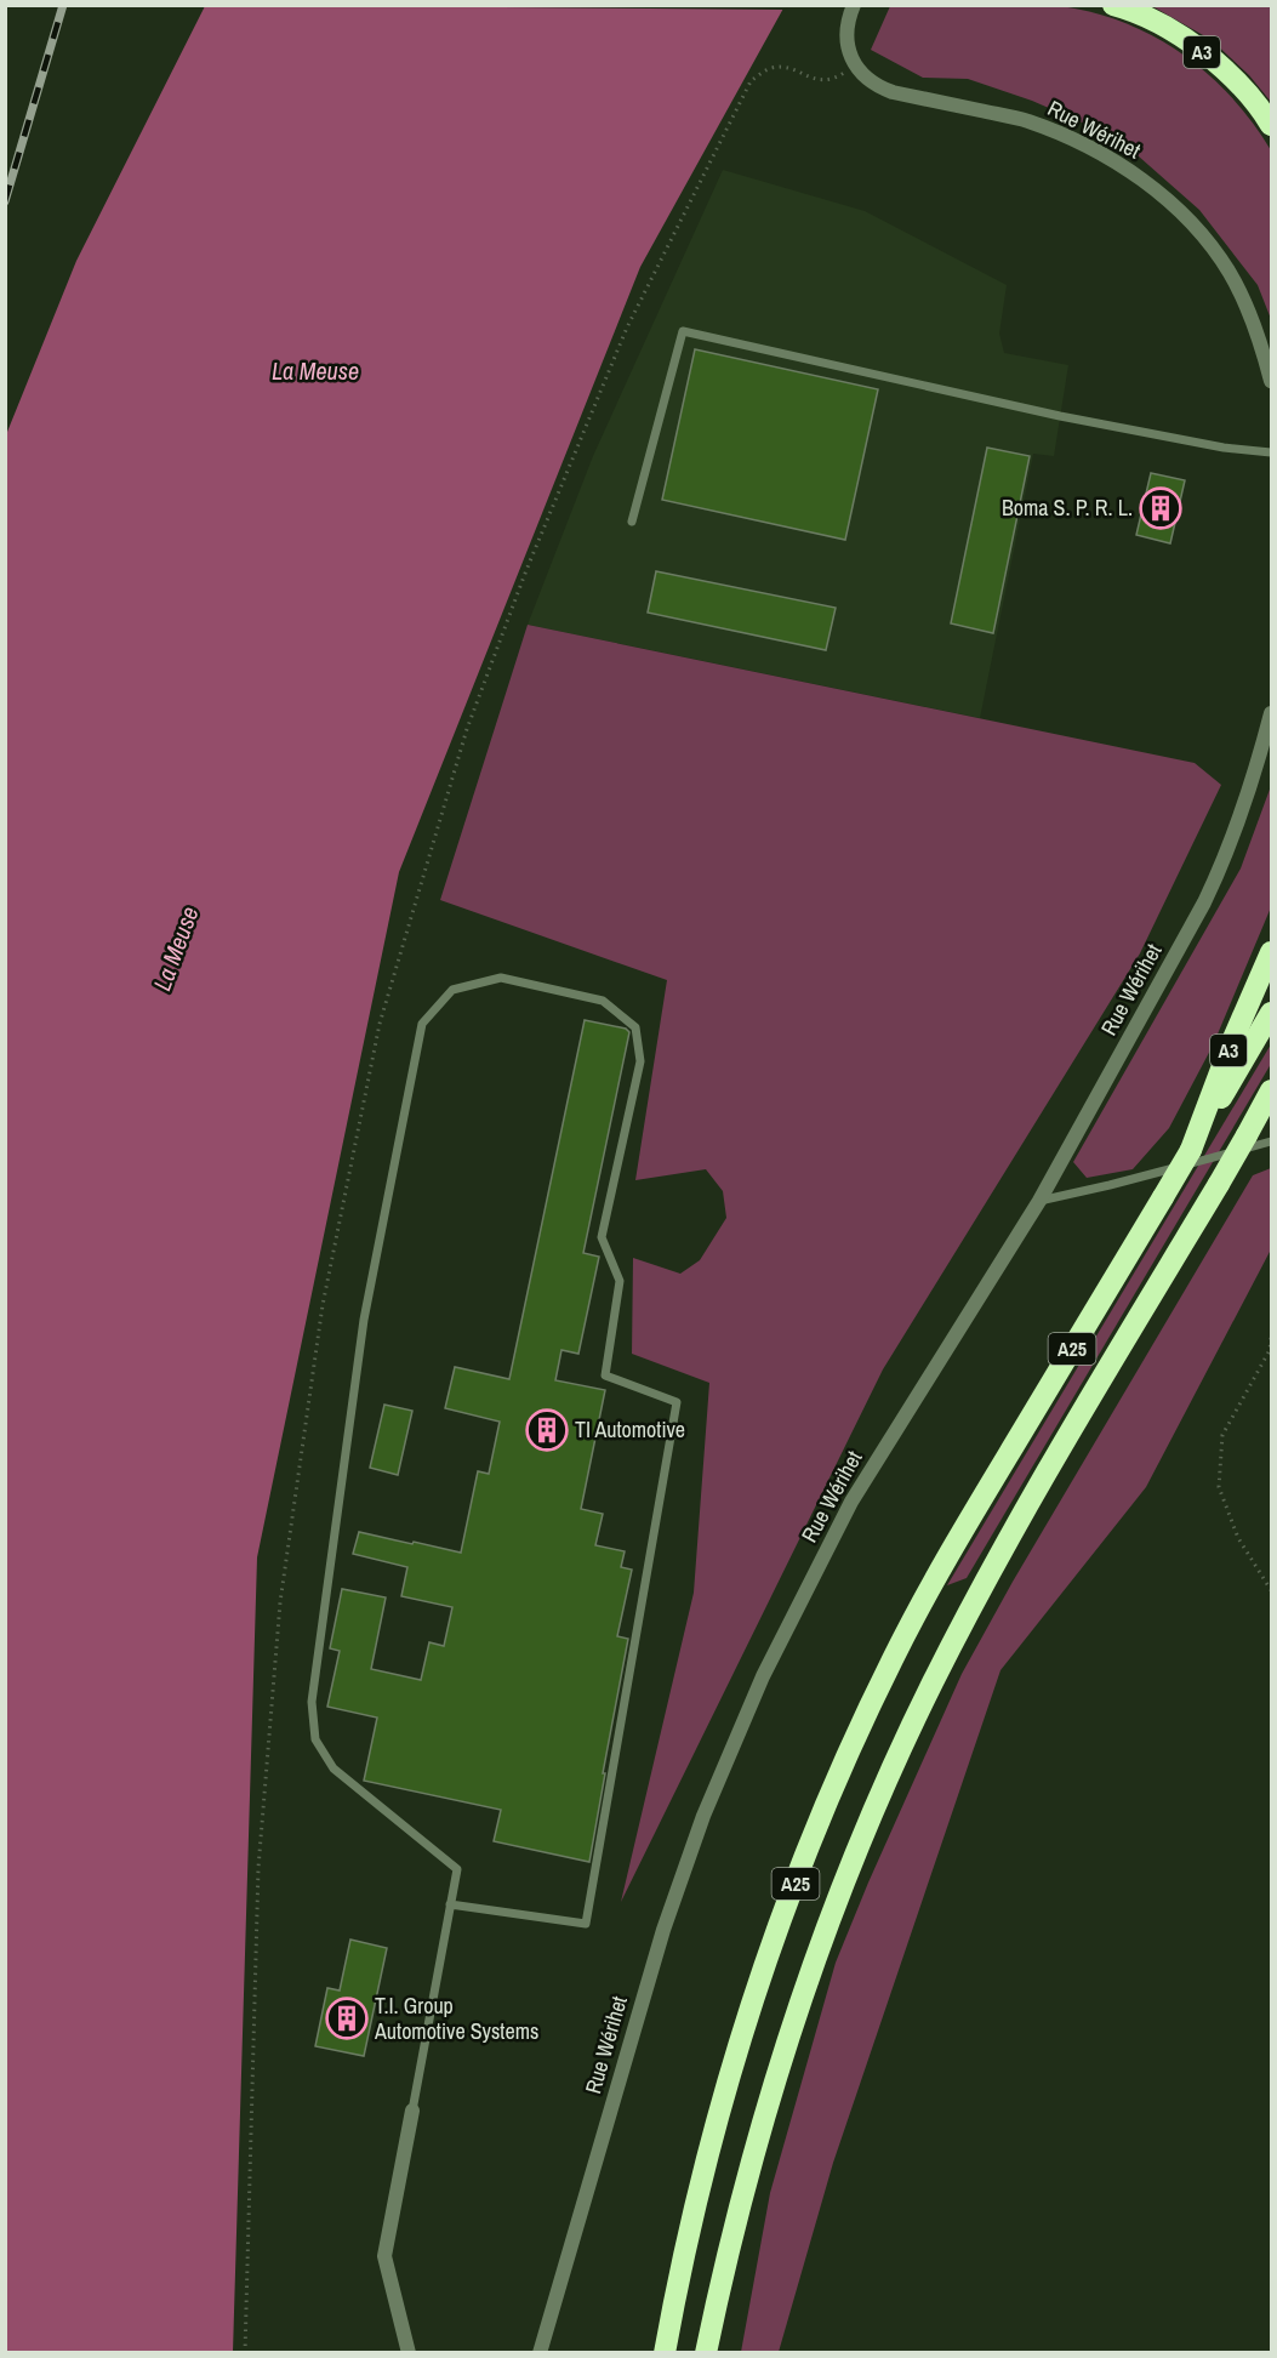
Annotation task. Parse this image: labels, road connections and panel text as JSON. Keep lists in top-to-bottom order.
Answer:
{
  "streets": {
    "highway": ["A3", "A25"],
    "street": ["Rue Wérihet"]
  },
  "crossings": [
    ["A3", "A25"]
  ],
  "water": ["La Meuse"],
  "places": {
    "building": ["Boma S. P. R. L.", "TI Automotive", "T.I. Group Automotive Systems"]
  }
}
